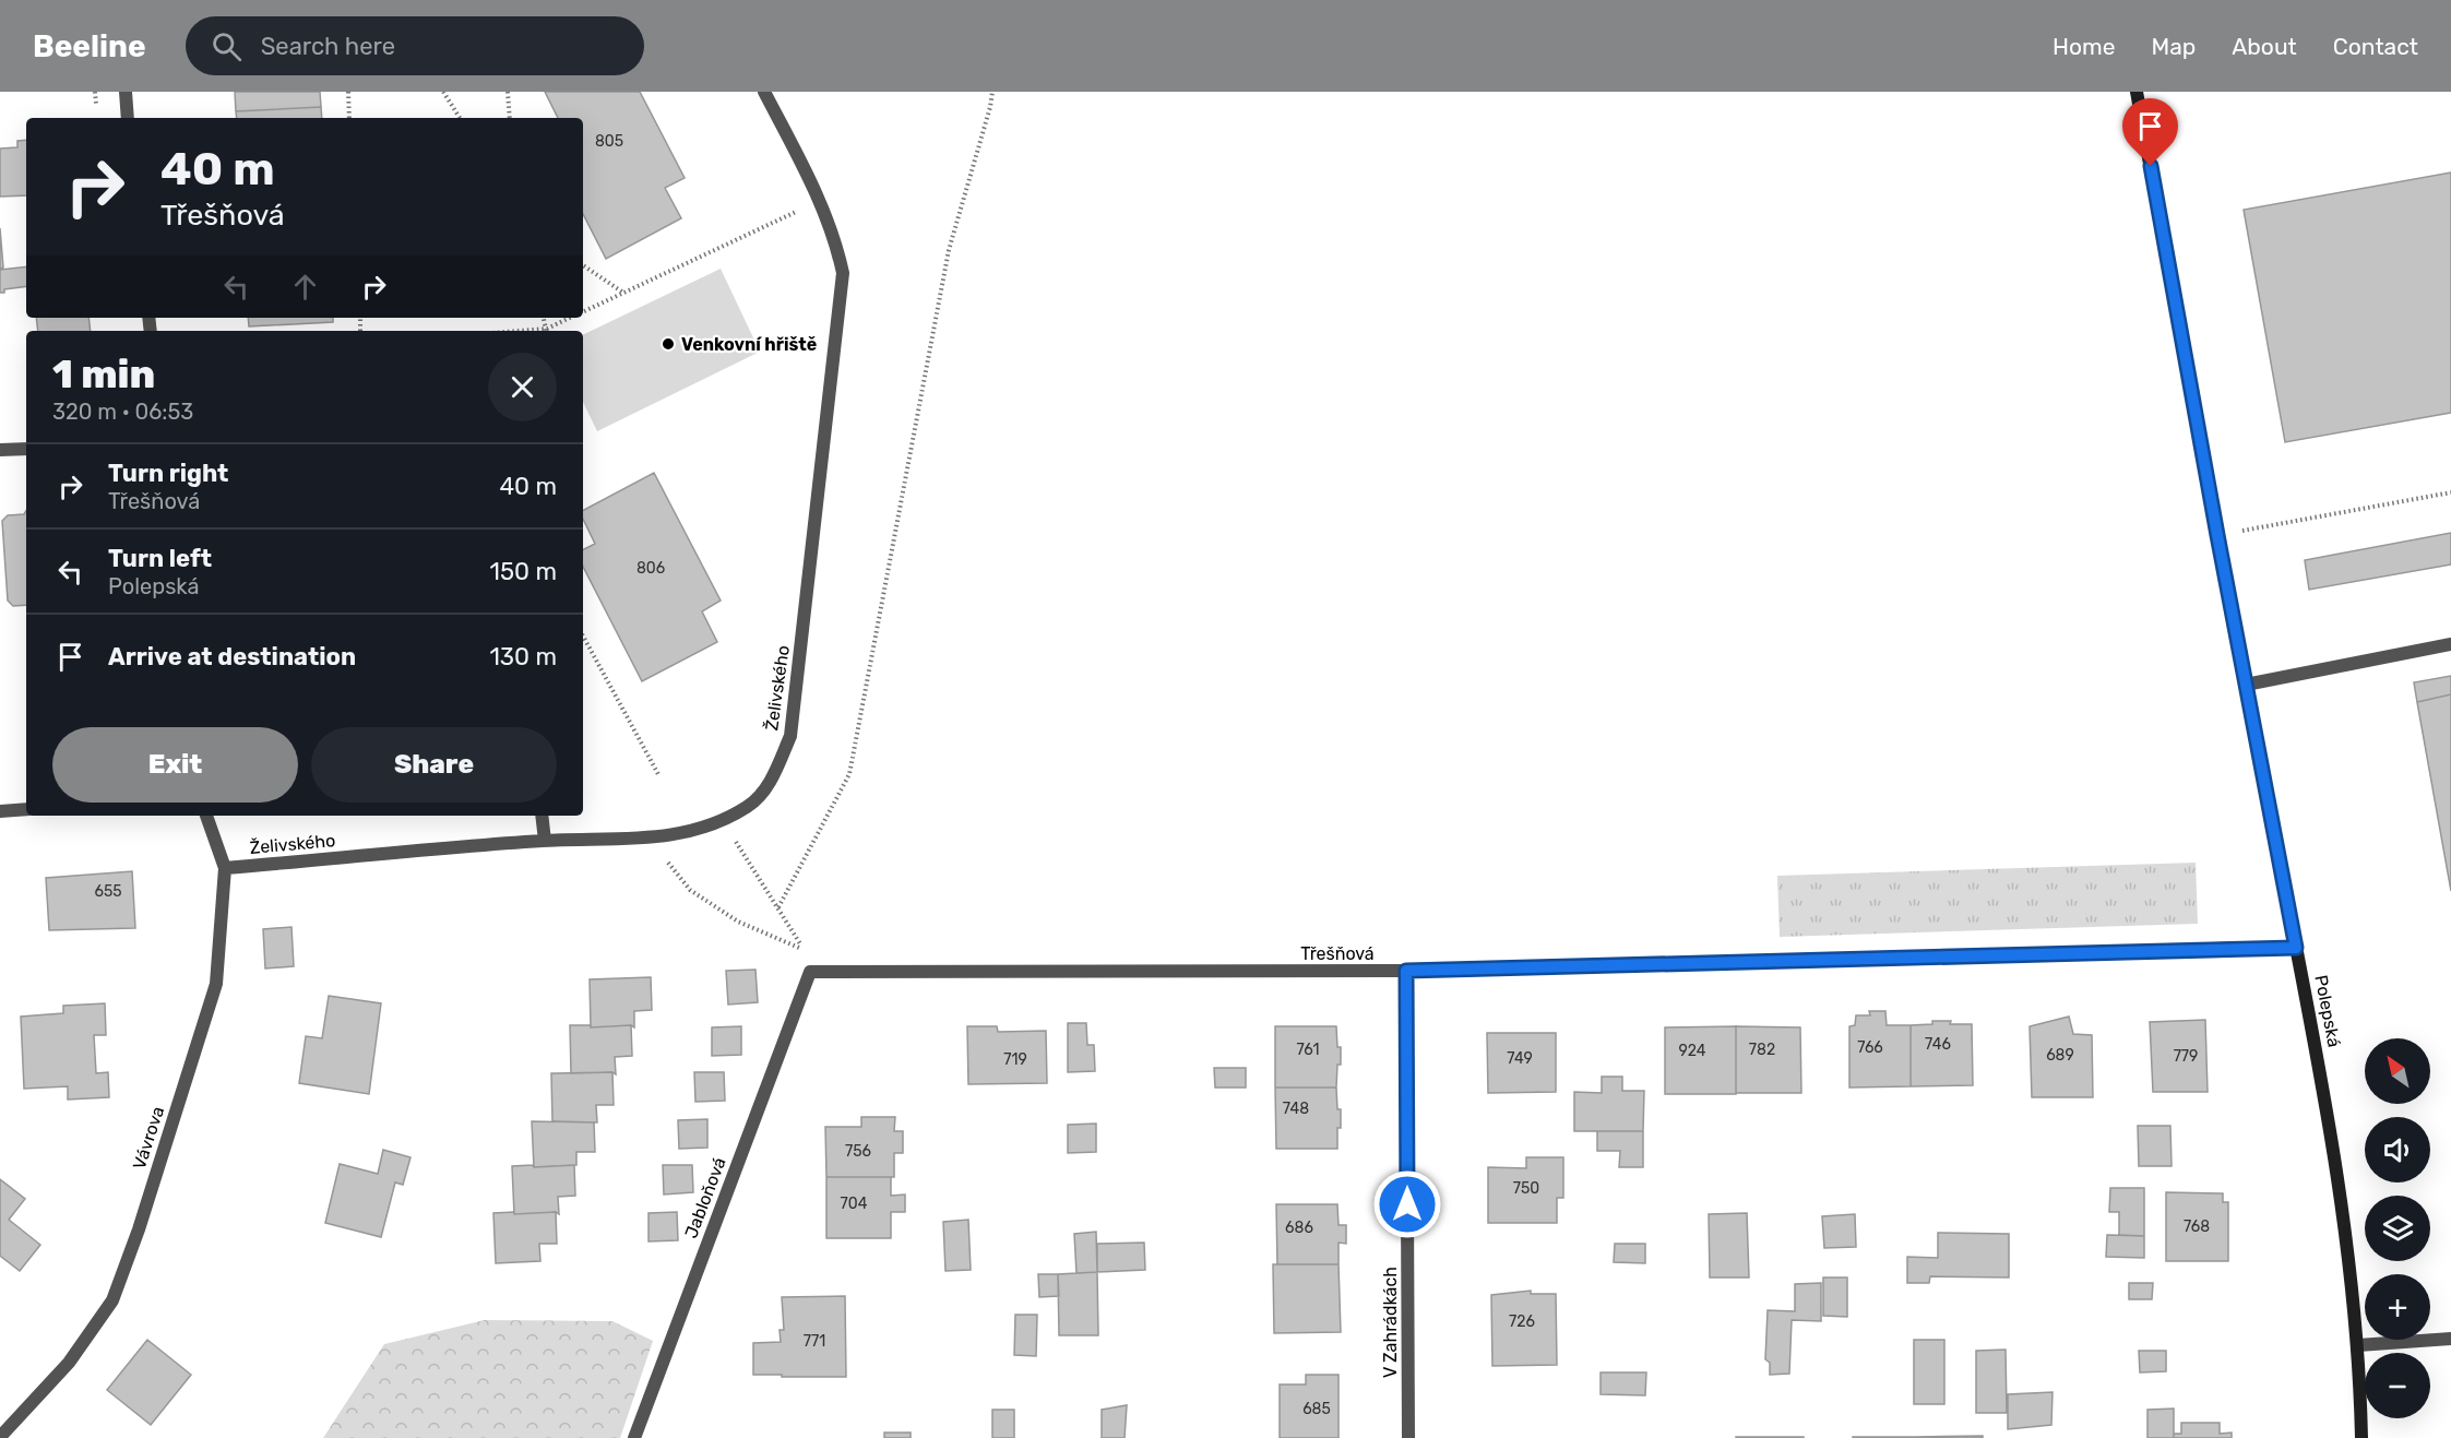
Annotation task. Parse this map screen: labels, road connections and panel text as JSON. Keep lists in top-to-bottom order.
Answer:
{
  "streets": {
    "main road": ["Polepská"],
    "street": [
      "Želivského",
      "Třešňová",
      "Vávrova",
      "Jabloňová",
      "V Zahrádkách"
    ]
  },
  "crossings": [
    ["Želivského", "Vávrova"],
    ["Třešňová", "Polepská"],
    ["Třešňová", "Jabloňová"],
    ["Třešňová", "V Zahrádkách"]
  ],
  "places": ["Venkovní hřiště"],
  "house_numbers": [
    "805",
    "806",
    "655",
    "746",
    "766",
    "761",
    "782",
    "924",
    "689",
    "779",
    "749",
    "719",
    "748",
    "756",
    "750",
    "704",
    "768",
    "686",
    "726",
    "771",
    "685"
  ],
  "north": "top left",
  "page": {
    "header": "Beeline",
    "search": "Search here",
    "nav": [
      "Home",
      "Map",
      "About",
      "Contact"
    ],
    "turn": ["40 m", "Třešňová"],
    "heading": ["1 min", "320 m · 06:53"],
    "list": [
      {
        "name": "Turn right",
        "note": "Třešňová",
        "value": "40 m"
      },
      {
        "name": "Turn left",
        "note": "Polepská",
        "value": "150 m"
      },
      {
        "name": "Arrive at destination",
        "value": "130 m"
      }
    ],
    "buttons": ["Exit", "Share"],
    "map_buttons": ["+", "−"]
  }
}
